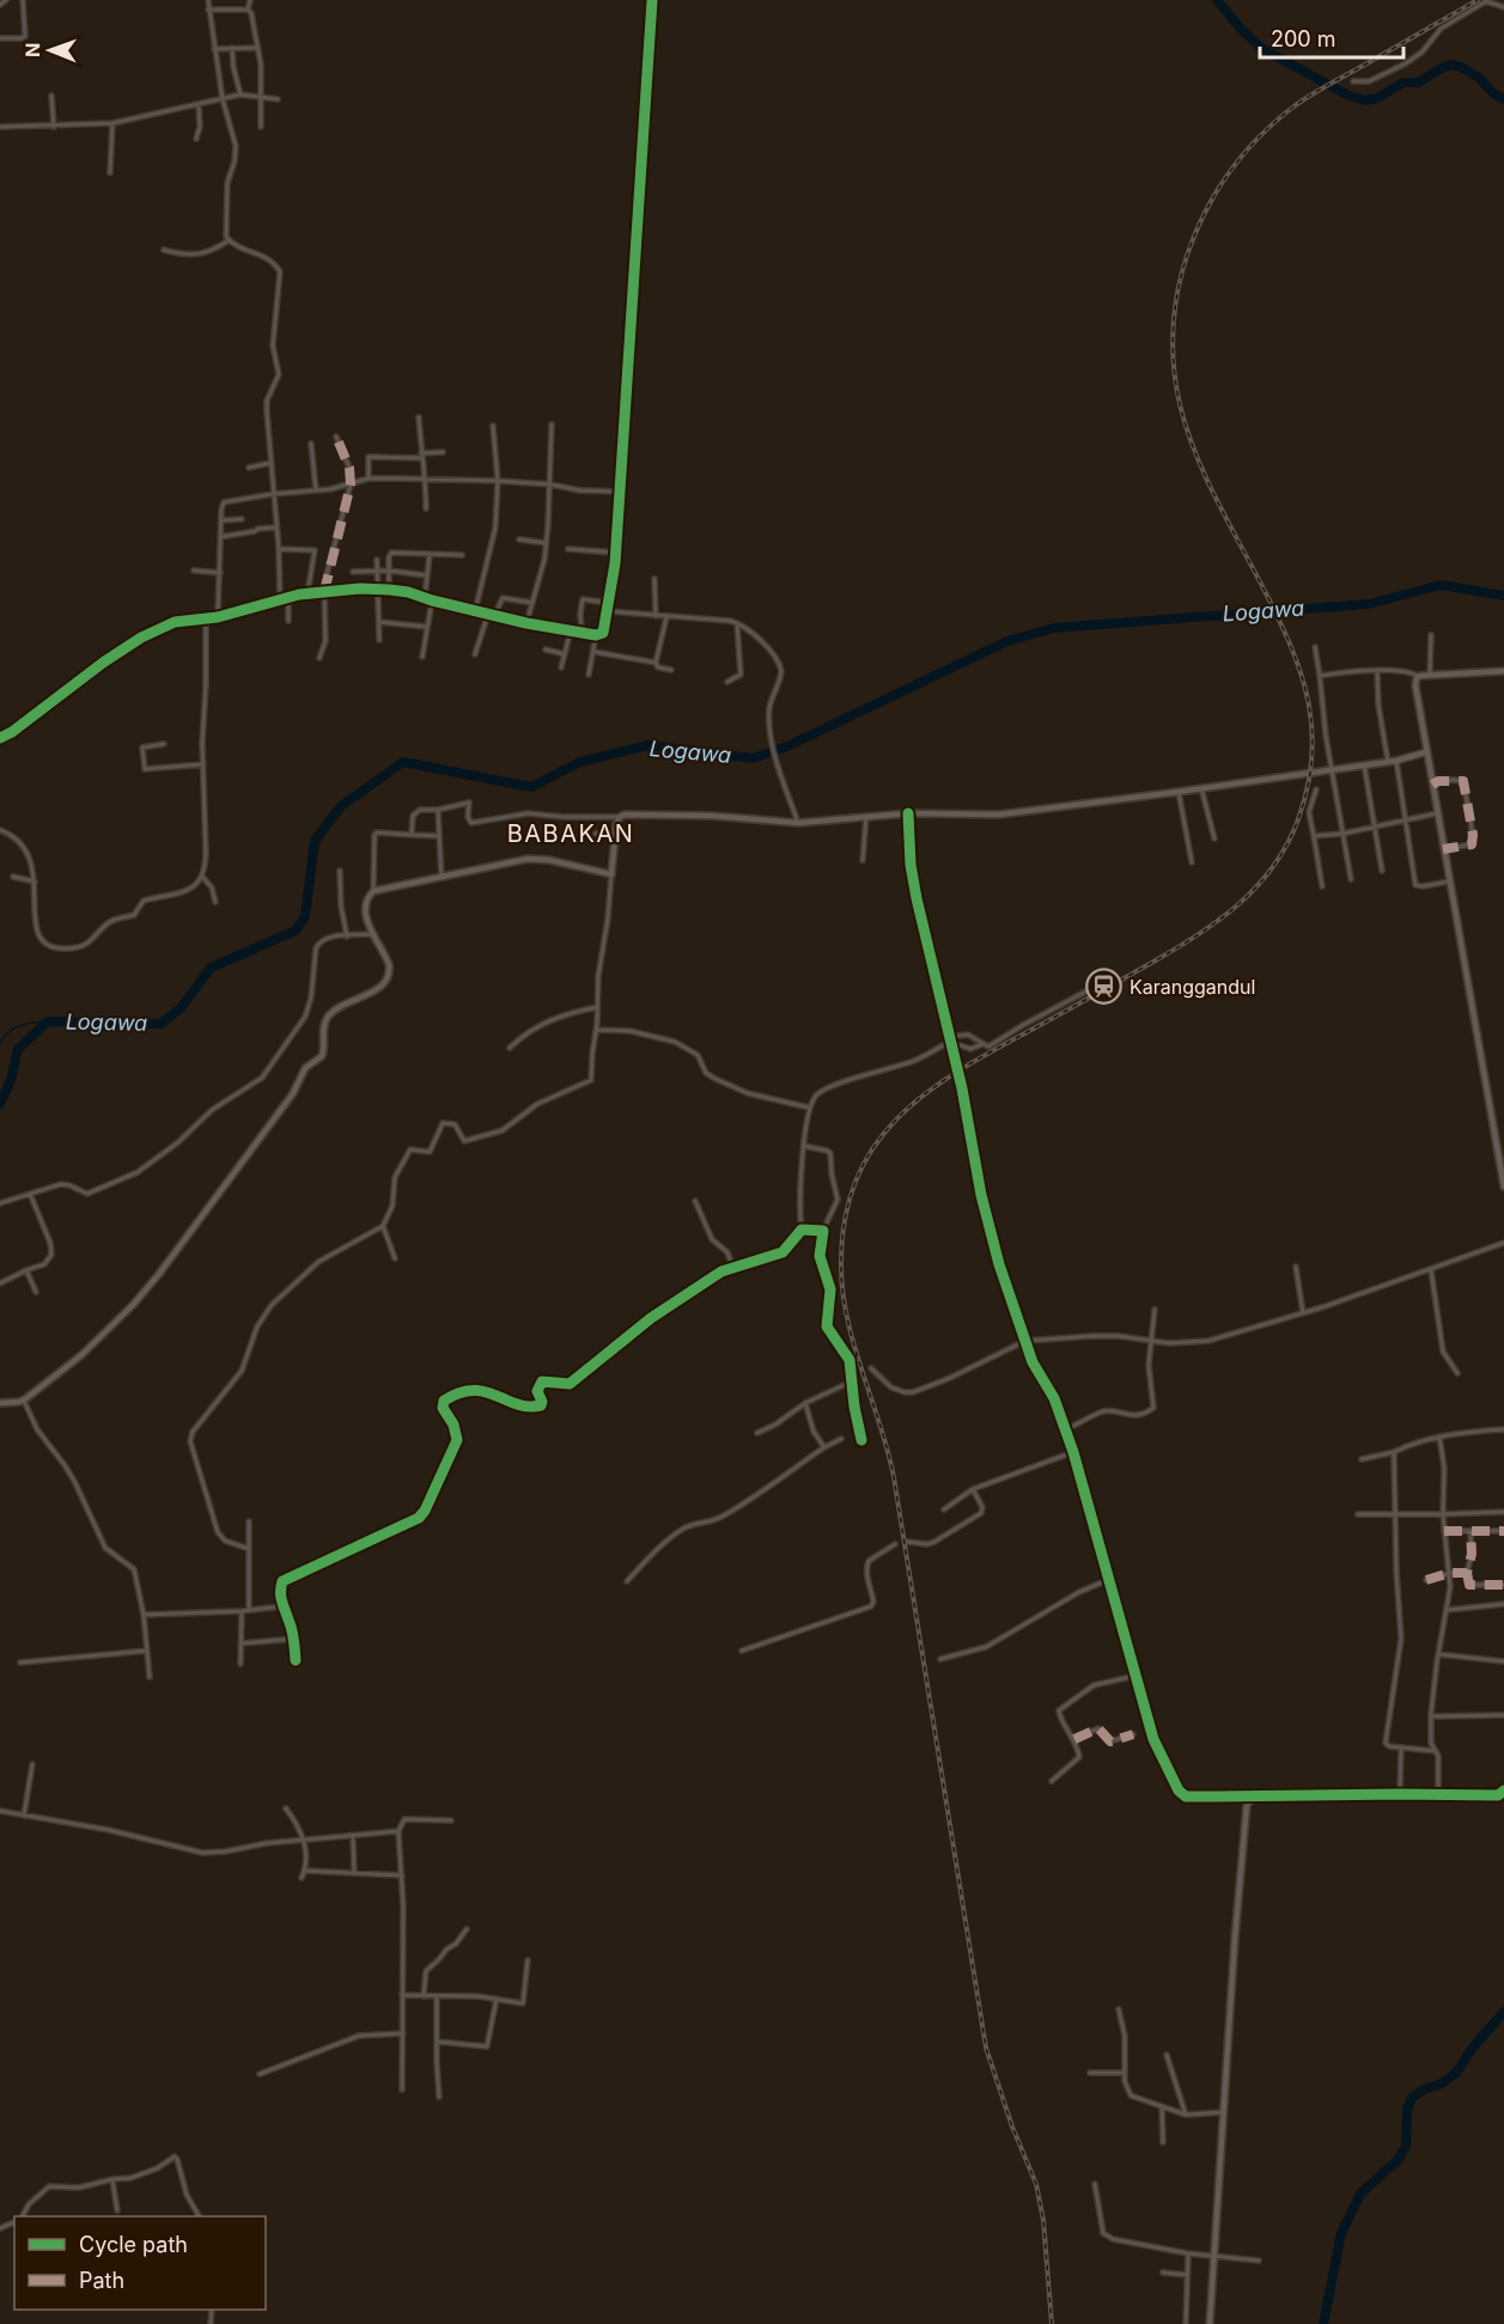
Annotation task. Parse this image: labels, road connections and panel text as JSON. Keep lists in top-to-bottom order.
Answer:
{
  "districts": ["BABAKAN"],
  "water": ["Logawa"],
  "places": {
    "station": ["Karanggandul"]
  },
  "legend": ["Cycle path", "Path"],
  "scale_bar": "200 m",
  "north": "left"
}
